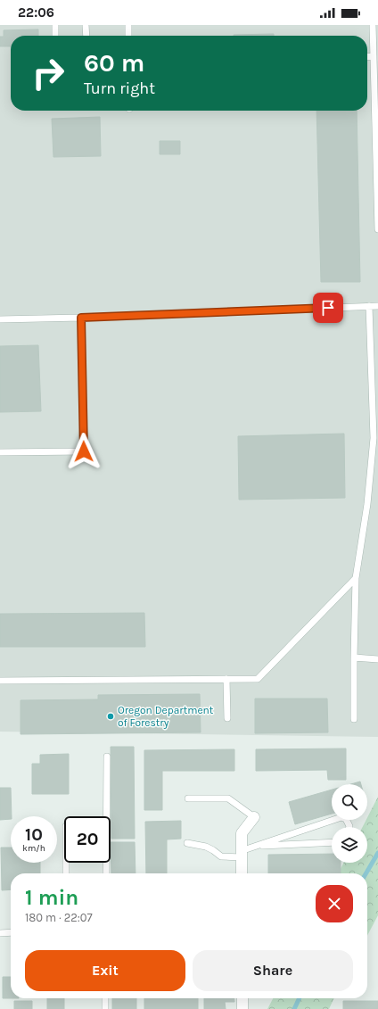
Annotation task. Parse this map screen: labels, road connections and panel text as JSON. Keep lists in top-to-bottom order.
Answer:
{
  "places": ["Oregon Department of Forestry"],
  "page": {
    "status": "22:06",
    "turn": ["60 m", "Turn right"],
    "speed": "10 km/h",
    "limit": "20",
    "heading": ["1 min", "180 m · 22:07"],
    "buttons": ["Exit", "Share"]
  }
}
